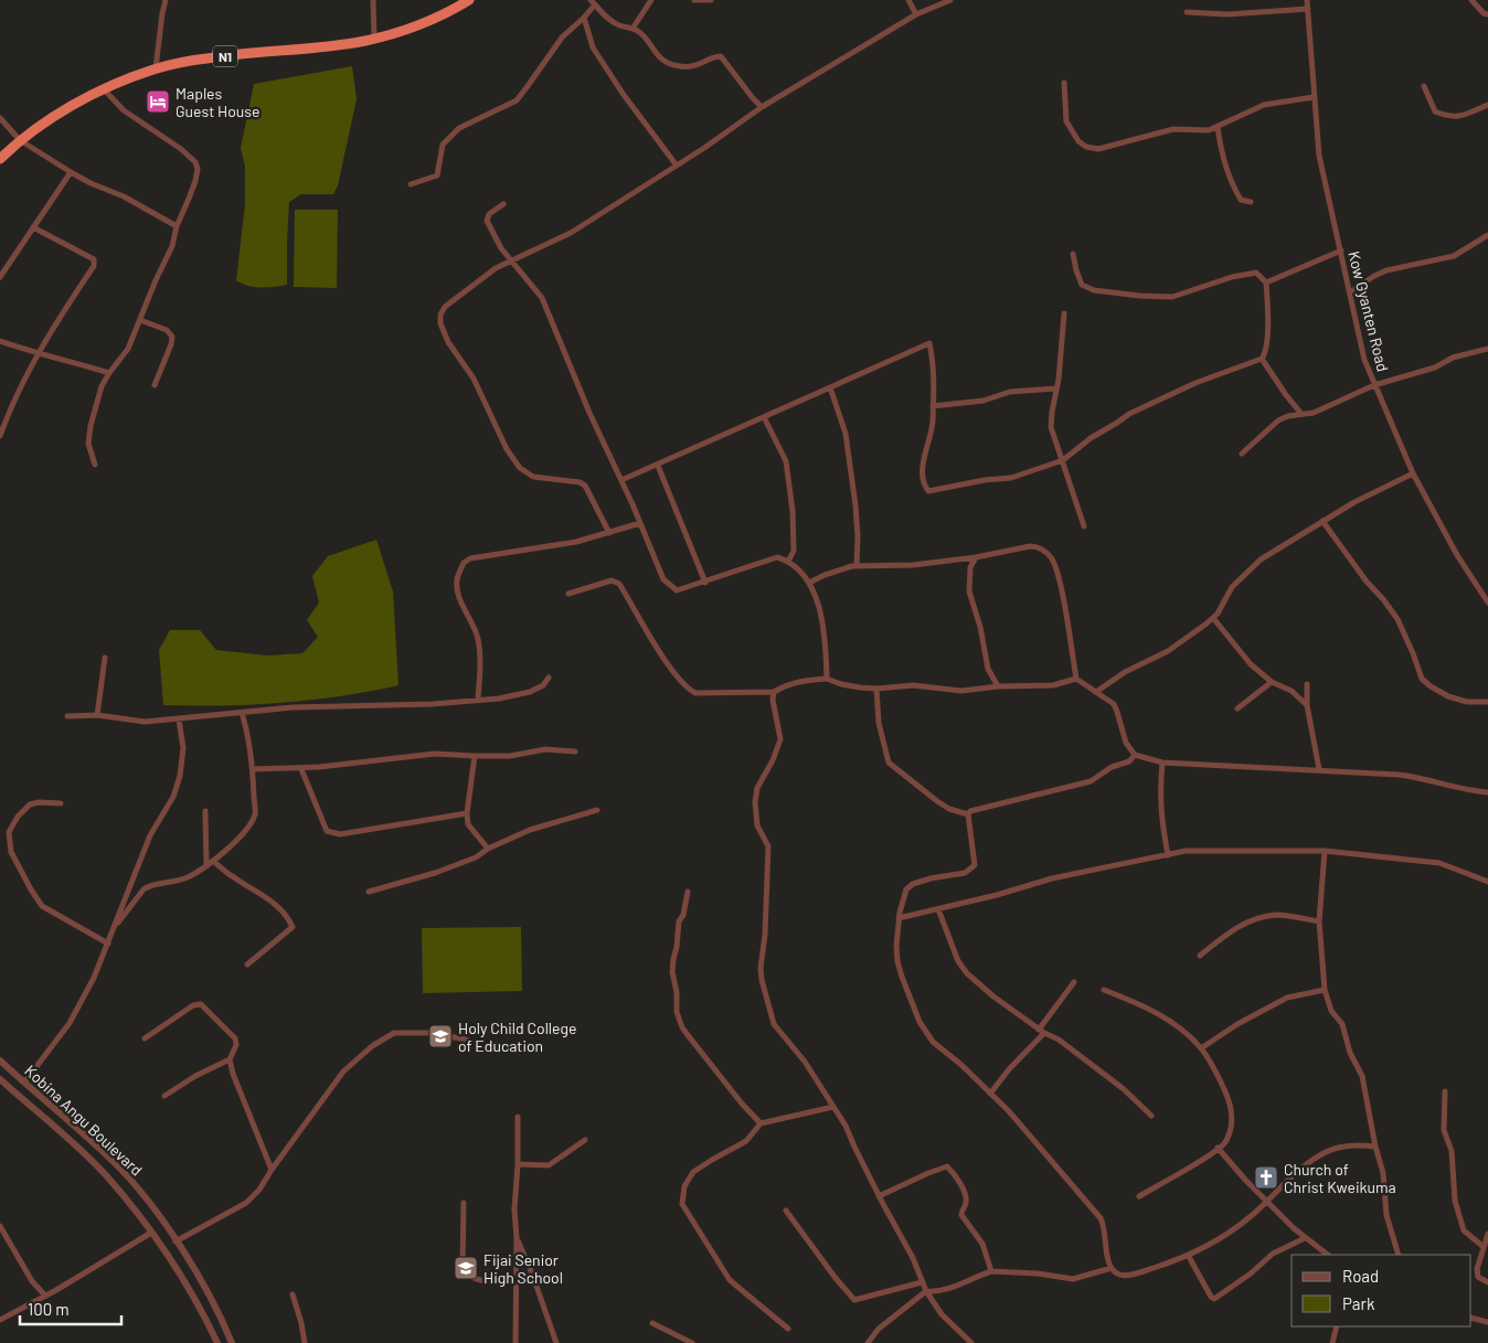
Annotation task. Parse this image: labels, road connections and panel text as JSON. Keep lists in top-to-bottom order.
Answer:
{
  "streets": {
    "highway": ["N1"],
    "street": ["Kow Gyanten Road", "Kobina Angu Boulevard"]
  },
  "places": {
    "hotel": ["Maples Guest House"],
    "school or university": ["Holy Child College of Education", "Fijai Senior High School"],
    "church": ["Church of Christ Kweikuma"]
  },
  "legend": ["Road", "Park"],
  "scale_bar": "100 m"
}
